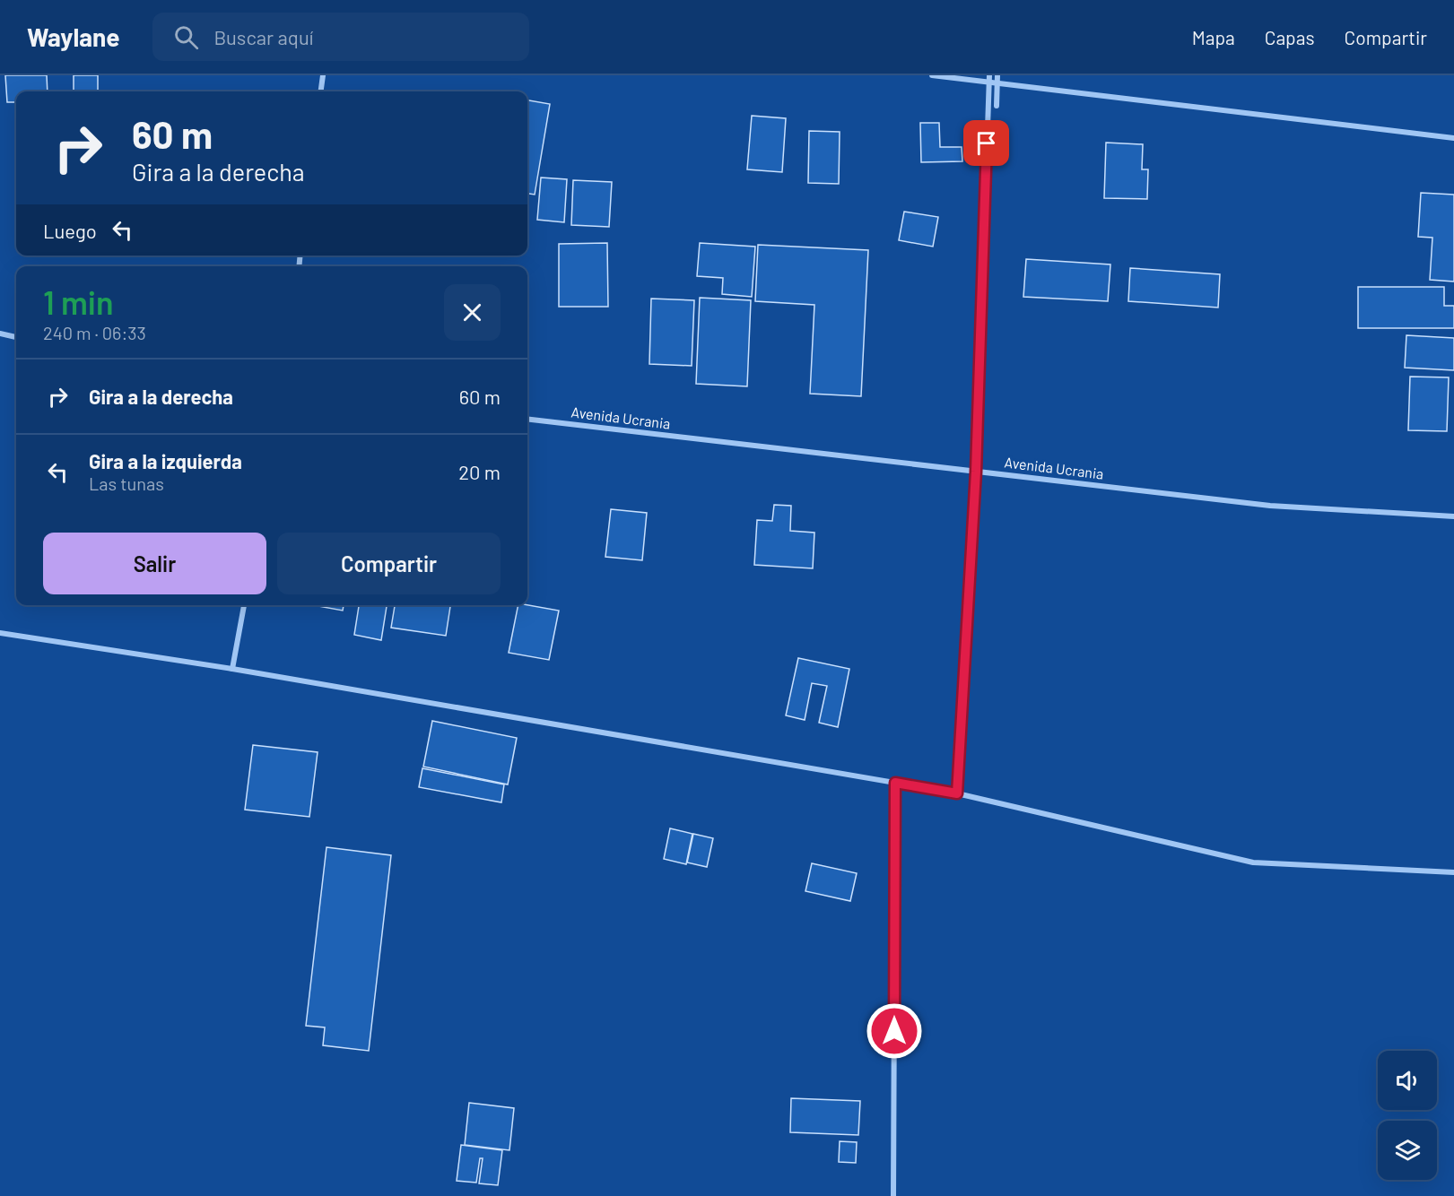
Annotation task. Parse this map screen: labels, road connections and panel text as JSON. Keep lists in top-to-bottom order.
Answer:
{
  "streets": {
    "street": ["Avenida Ucrania"]
  },
  "page": {
    "header": "Waylane",
    "search": "Buscar aquí",
    "nav": ["Mapa", "Capas", "Compartir"],
    "turn": ["60 m", "Gira a la derecha"],
    "then": "Luego",
    "heading": ["1 min", "240 m · 06:33"],
    "list": [
      {
        "name": "Gira a la derecha",
        "value": "60 m"
      },
      {
        "name": "Gira a la izquierda",
        "note": "Las tunas",
        "value": "20 m"
      }
    ],
    "buttons": ["Salir", "Compartir"]
  }
}
